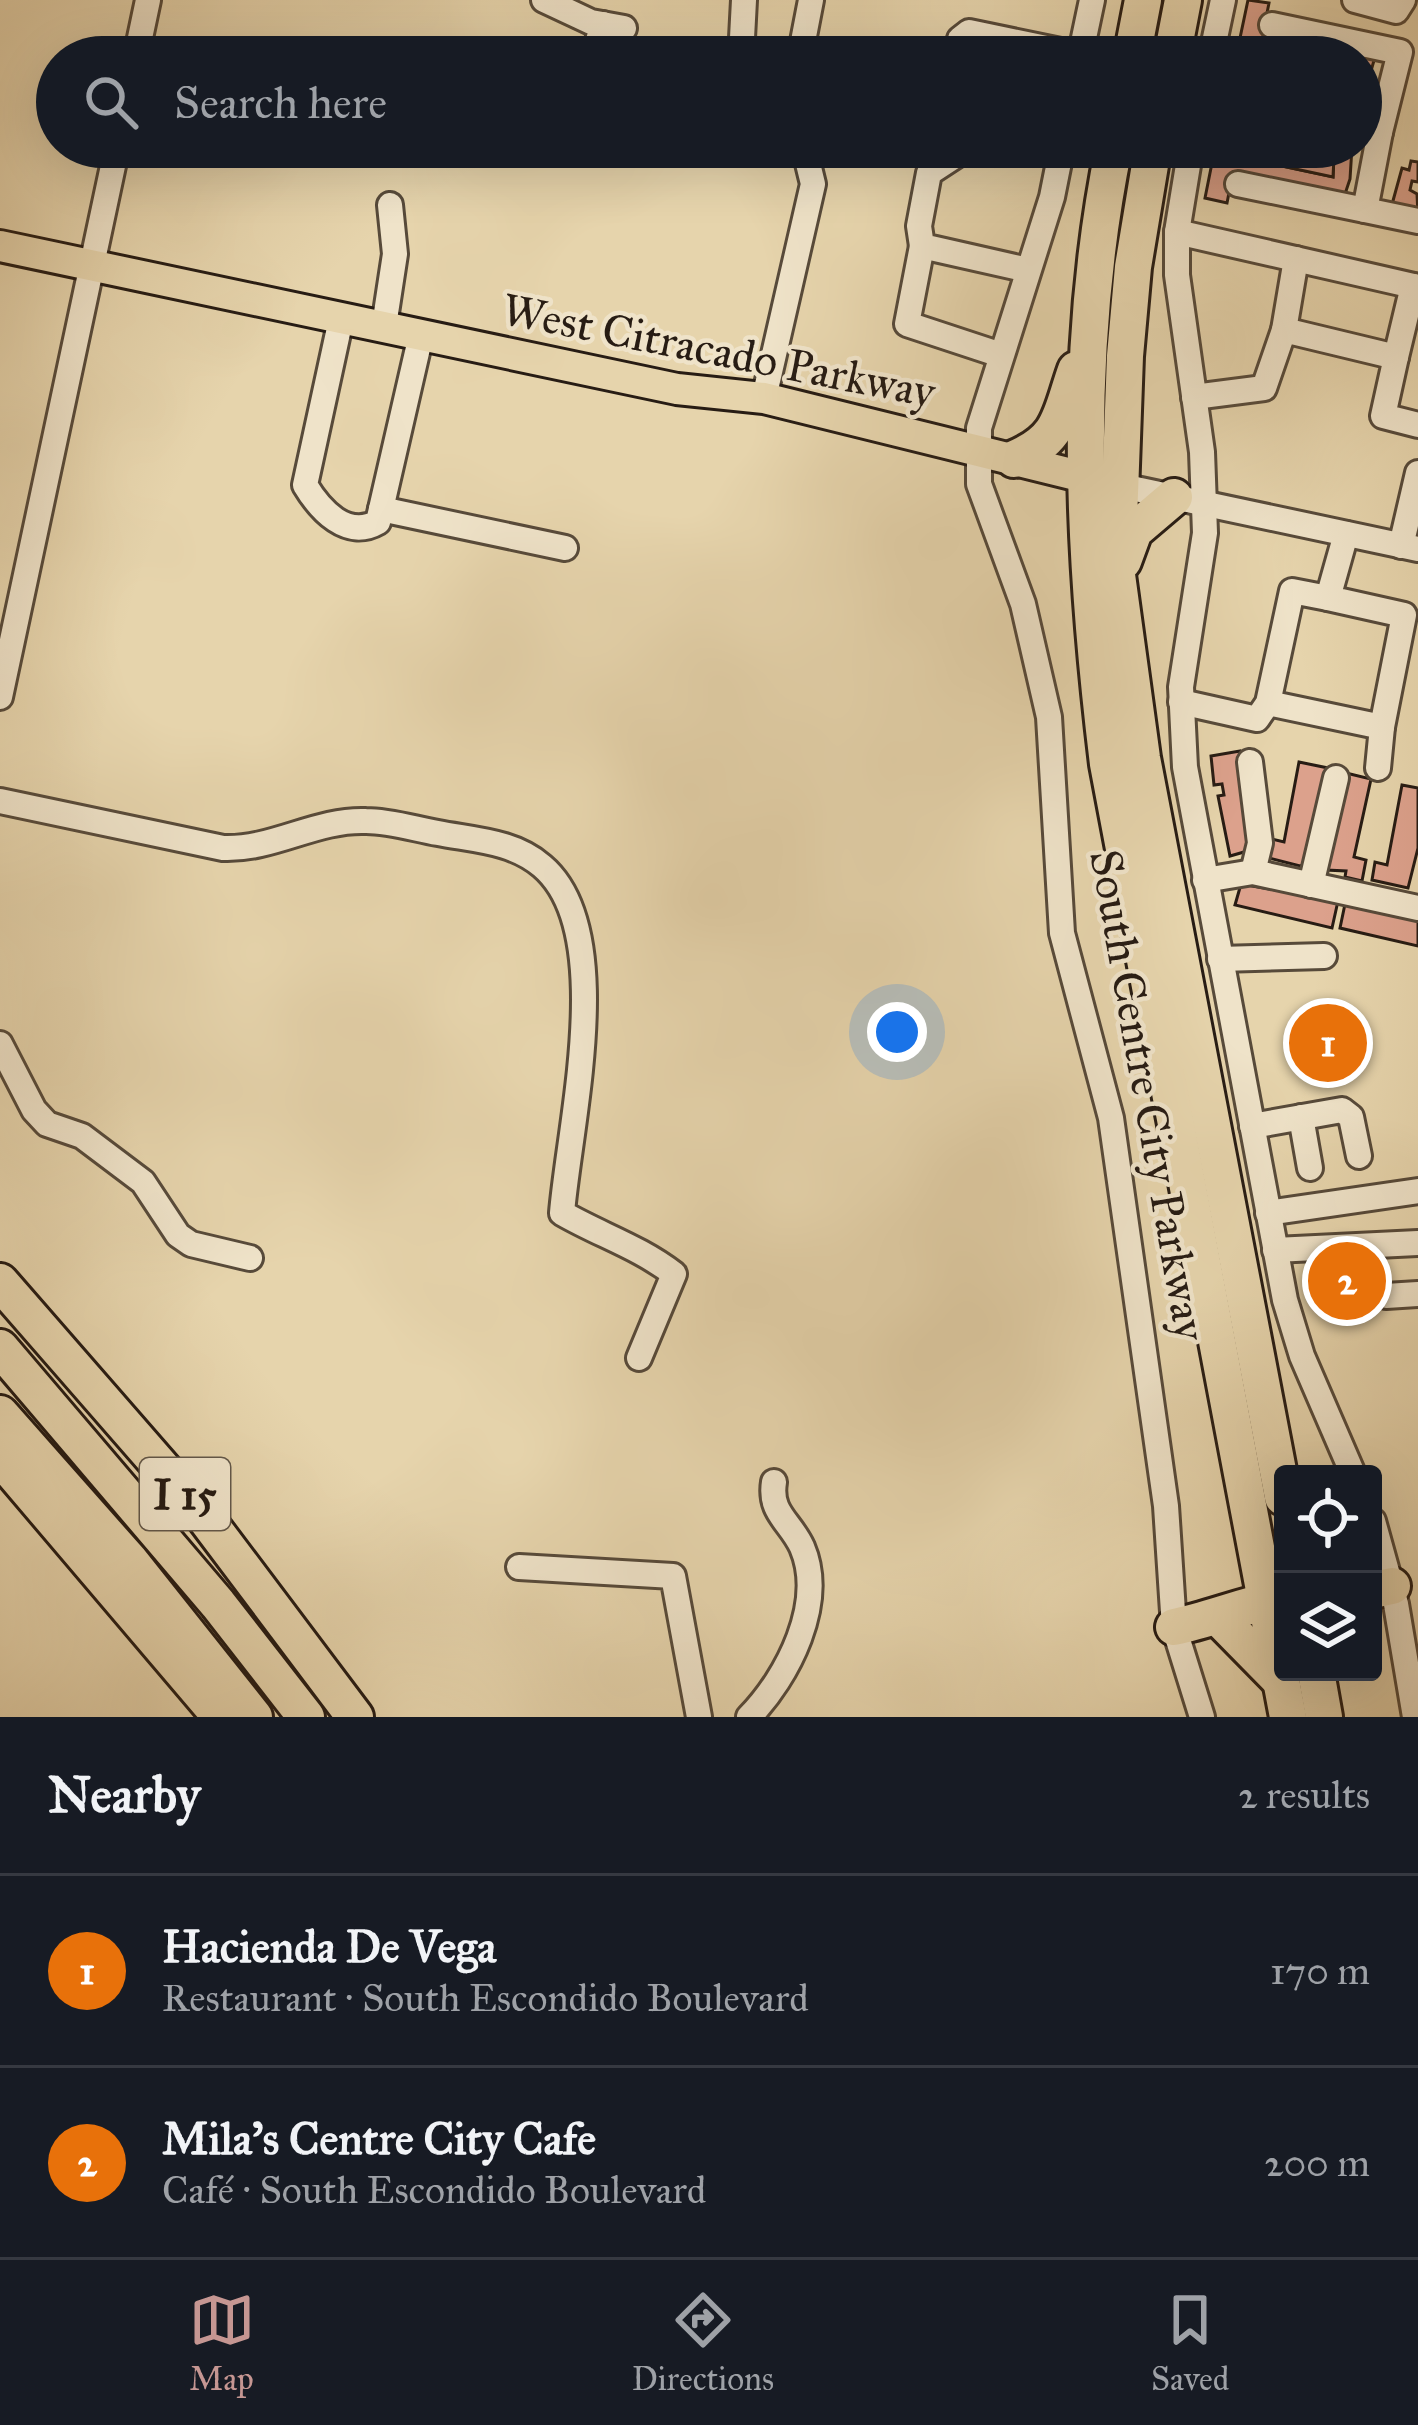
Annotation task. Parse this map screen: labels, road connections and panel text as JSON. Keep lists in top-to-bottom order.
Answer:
{
  "streets": {
    "highway": ["South Centre City Parkway", "I 15"],
    "main road": ["West Citracado Parkway"]
  },
  "crossings": [
    ["West Citracado Parkway", "South Centre City Parkway"]
  ],
  "page": {
    "search": "Search here",
    "pins": ["1", "2"],
    "heading": ["Nearby", "2 results"],
    "list": [
      {
        "mark": "1",
        "name": "Hacienda De Vega",
        "note": "Restaurant · South Escondido Boulevard",
        "value": "170 m"
      },
      {
        "mark": "2",
        "name": "Mila's Centre City Cafe",
        "note": "Café · South Escondido Boulevard",
        "value": "200 m"
      }
    ],
    "nav": ["Map", "Directions", "Saved"]
  }
}
